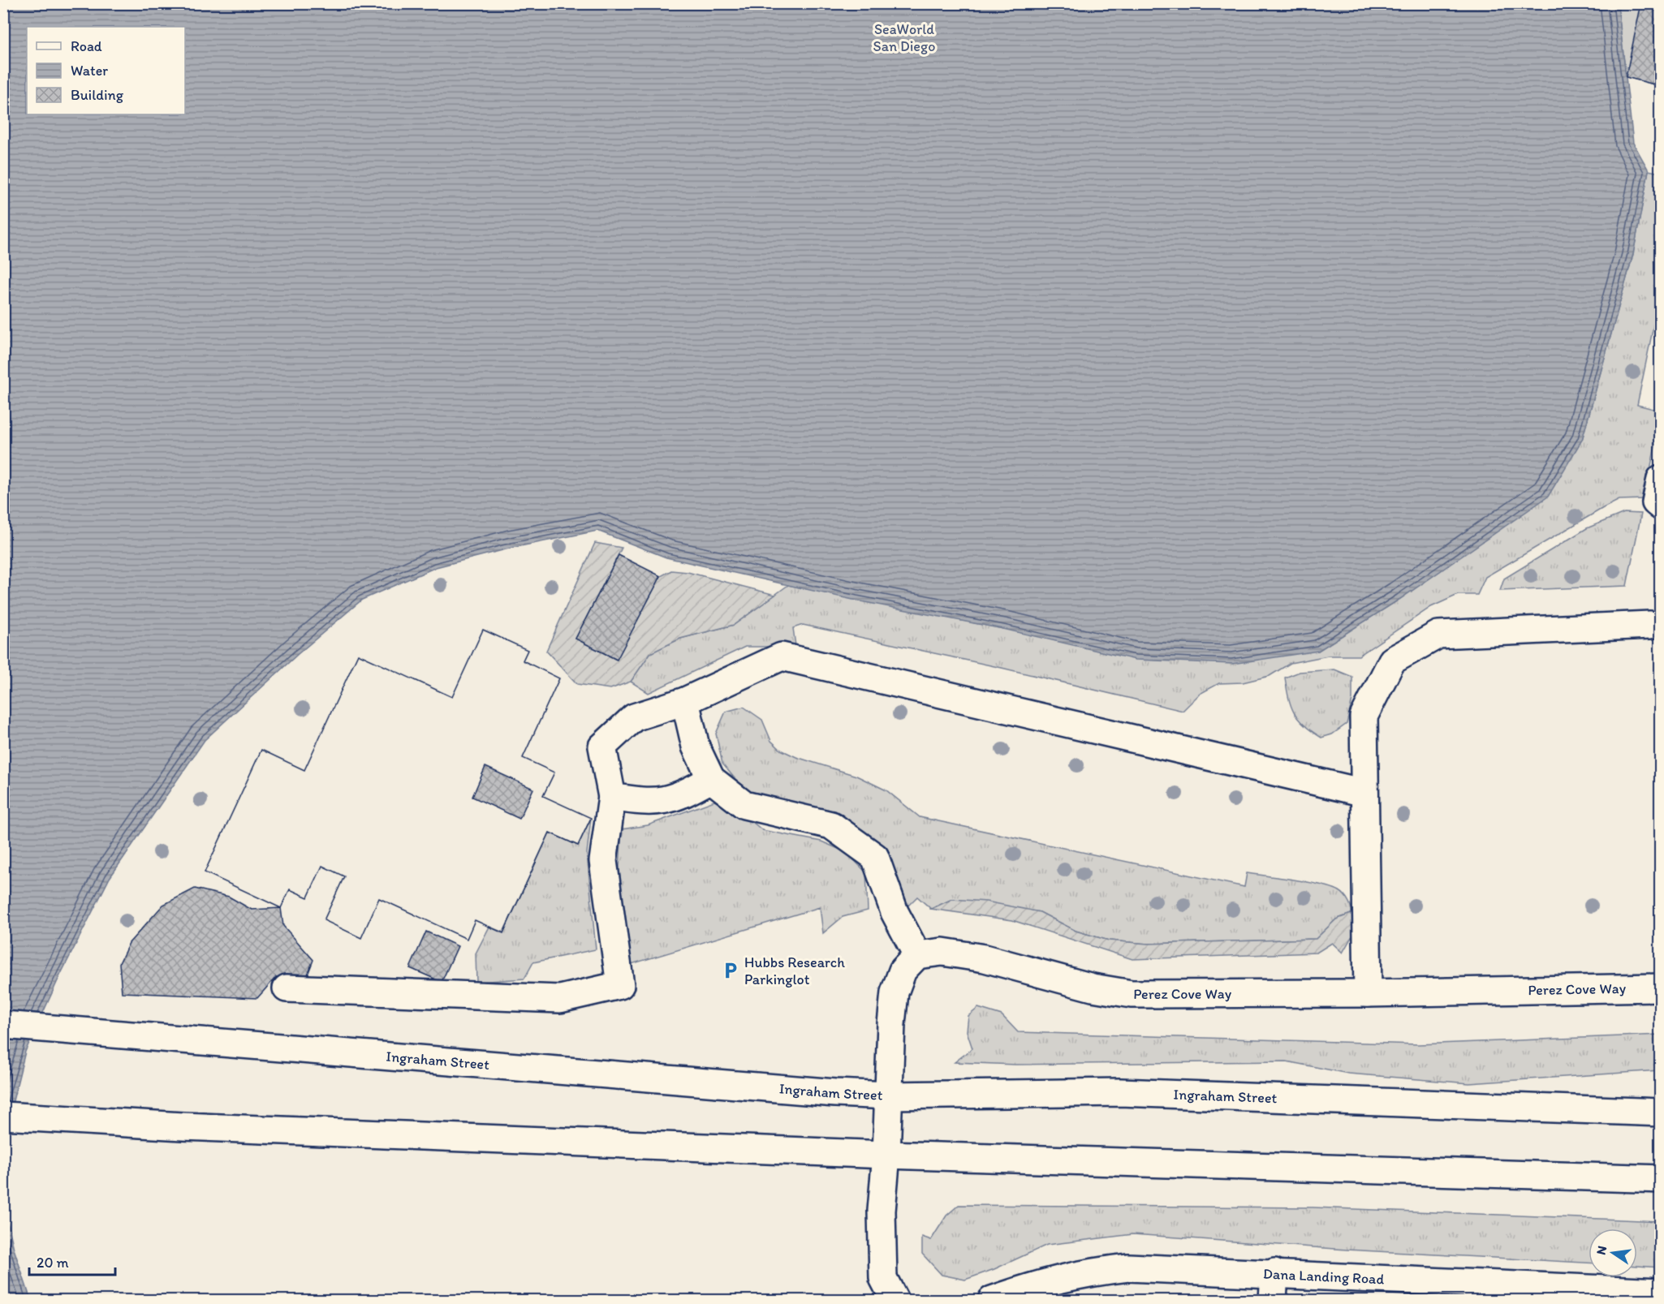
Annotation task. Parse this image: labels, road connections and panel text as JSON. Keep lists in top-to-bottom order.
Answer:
{
  "streets": {
    "main road": ["Perez Cove Way", "Ingraham Street", "Dana Landing Road"]
  },
  "parks": ["SeaWorld San Diego"],
  "places": {
    "parking": ["Hubbs Research Parkinglot"]
  },
  "legend": ["Road", "Water", "Building"],
  "scale_bar": "20 m",
  "north": "left"
}
